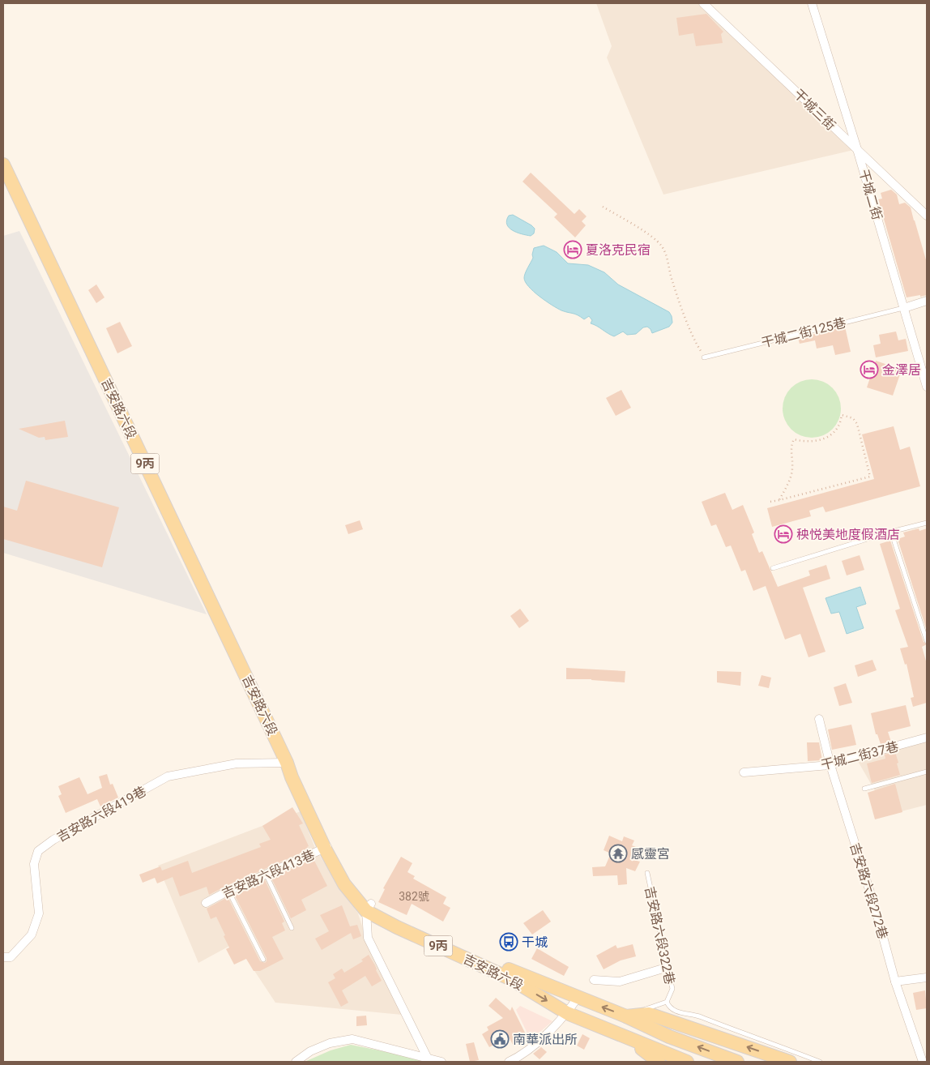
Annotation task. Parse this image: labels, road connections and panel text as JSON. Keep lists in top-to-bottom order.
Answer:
{
  "streets": {
    "main road": ["吉安路六段", "9丙"],
    "street": [
      "干城三街",
      "干城二街",
      "干城二街37巷",
      "吉安路六段419巷",
      "吉安路六段413巷",
      "吉安路六段272巷"
    ],
    "lane": ["干城二街125巷", "吉安路六段322巷"]
  },
  "crossings": [
    ["干城三街", "干城二街"],
    ["干城二街", "干城二街125巷"],
    ["吉安路六段", "吉安路六段419巷"],
    ["吉安路六段", "吉安路六段413巷"],
    ["吉安路六段", "吉安路六段322巷"],
    ["干城二街37巷", "吉安路六段272巷"]
  ],
  "places": {
    "hotel": ["夏洛克民宿", "金澤居", "秧悦美地度假酒店"],
    "temple": ["感靈宮"],
    "bus stop": ["干城"],
    "public building": ["南華派出所"]
  },
  "house_numbers": ["382號"]
}
